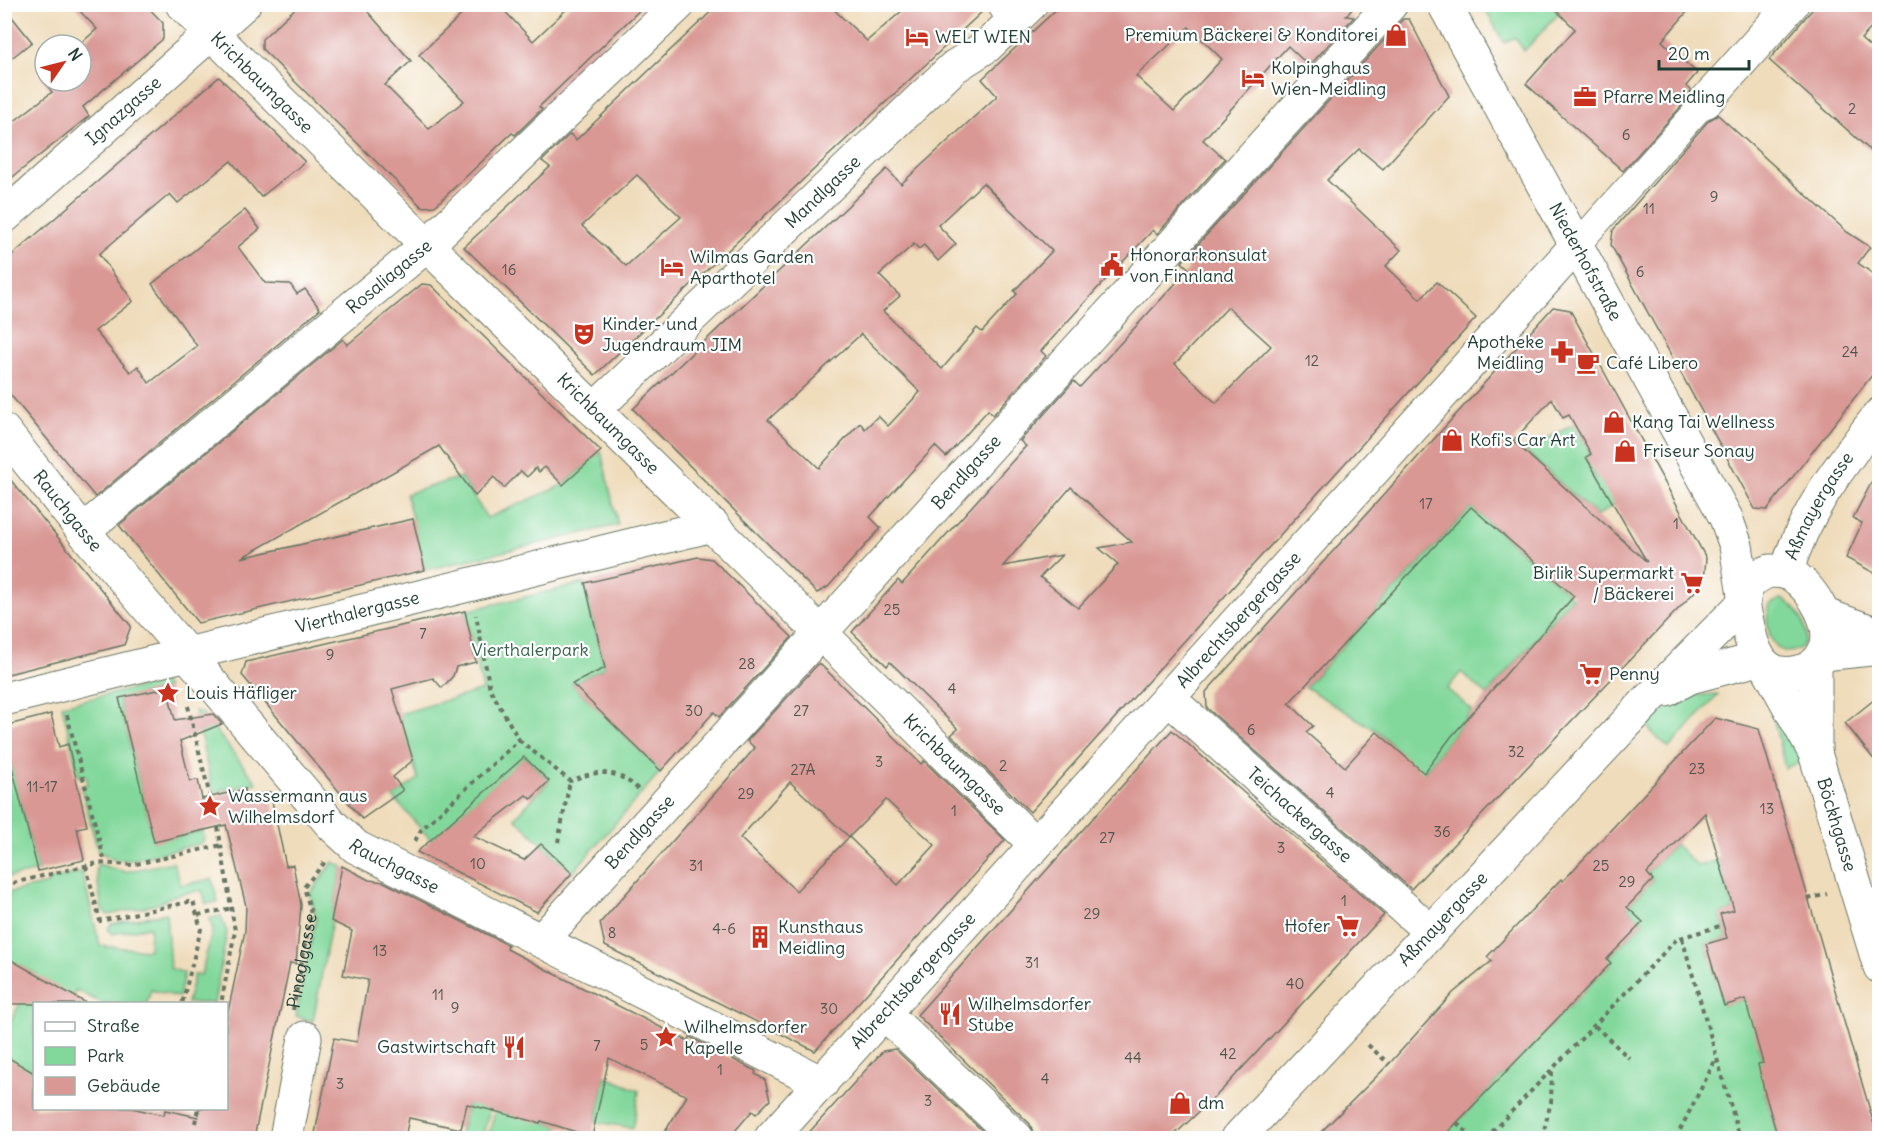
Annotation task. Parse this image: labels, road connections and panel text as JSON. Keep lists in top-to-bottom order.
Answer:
{
  "streets": {
    "street": [
      "Krichbaumgasse",
      "Ignazgasse",
      "Mandlgasse",
      "Niederhofstraße",
      "Rosaliagasse",
      "Bendlgasse",
      "Aßmayergasse",
      "Rauchgasse",
      "Vierthalergasse",
      "Albrechtsbergergasse",
      "Teichackergasse",
      "Böckhgasse"
    ],
    "path": ["Pinaglgasse"]
  },
  "crossings": [
    ["Krichbaumgasse", "Ignazgasse"],
    ["Krichbaumgasse", "Mandlgasse"],
    ["Krichbaumgasse", "Rosaliagasse"],
    ["Krichbaumgasse", "Bendlgasse"],
    ["Krichbaumgasse", "Vierthalergasse"],
    ["Krichbaumgasse", "Albrechtsbergergasse"],
    ["Niederhofstraße", "Aßmayergasse"],
    ["Niederhofstraße", "Albrechtsbergergasse"],
    ["Niederhofstraße", "Böckhgasse"],
    ["Rosaliagasse", "Rauchgasse"],
    ["Bendlgasse", "Rauchgasse"],
    ["Aßmayergasse", "Teichackergasse"],
    ["Aßmayergasse", "Böckhgasse"],
    ["Rauchgasse", "Vierthalergasse"],
    ["Rauchgasse", "Albrechtsbergergasse"],
    ["Rauchgasse", "Pinaglgasse"],
    ["Albrechtsbergergasse", "Teichackergasse"]
  ],
  "parks": ["Vierthalerpark"],
  "places": {
    "shop": [
      "Premium Bäckerei & Konditorei",
      "Kang Tai Wellness",
      "Kofi's Car Art",
      "Friseur Sonay",
      "dm"
    ],
    "hotel": ["WELT WIEN", "Kolpinghaus Wien-Meidling", "Wilmas Garden Aparthotel"],
    "office": ["Pfarre Meidling"],
    "public building": ["Honorarkonsulat von Finnland"],
    "theatre": ["Kinder- und Jugendraum JIM"],
    "pharmacy": ["Apotheke Meidling"],
    "cafe": ["Café Libero"],
    "supermarket": ["Birlik Supermarkt / Bäckerei", "Penny", "Hofer"],
    "place": ["Louis Häfliger", "Wassermann aus Wilhelmsdorf", "Wilhelmsdorfer Kapelle"],
    "building": ["Kunsthaus Meidling"],
    "restaurant": ["Wilhelmsdorfer Stube", "Gastwirtschaft"]
  },
  "house_numbers": [
    "2",
    "6",
    "9",
    "11",
    "16",
    "6",
    "24",
    "12",
    "17",
    "1",
    "25",
    "7",
    "9",
    "28",
    "4",
    "30",
    "27",
    "6",
    "32",
    "3",
    "2",
    "23",
    "27A",
    "11-17",
    "4",
    "29",
    "13",
    "1",
    "36",
    "27",
    "3",
    "10",
    "31",
    "25",
    "29",
    "1",
    "29",
    "4-6",
    "8",
    "13",
    "31",
    "40",
    "11",
    "9",
    "30",
    "5",
    "7",
    "42",
    "44",
    "1",
    "4",
    "3",
    "3"
  ],
  "legend": ["Straße", "Park", "Gebäude"],
  "scale_bar": "20 m",
  "north": "top right"
}
